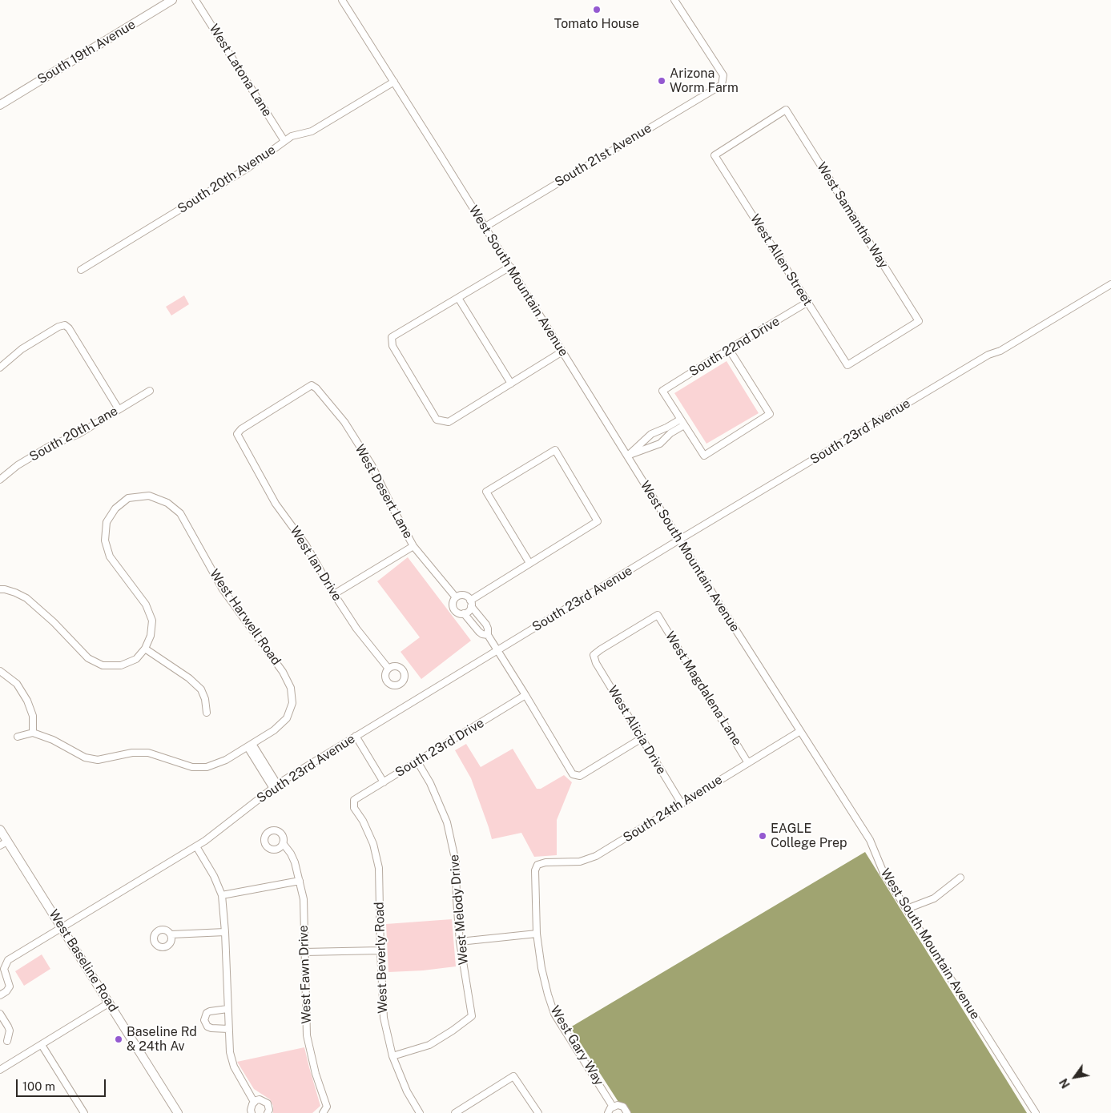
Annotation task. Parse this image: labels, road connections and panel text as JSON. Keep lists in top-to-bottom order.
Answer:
{
  "streets": {
    "main road": ["South 19th Avenue", "West Baseline Road"],
    "street": [
      "West Latona Lane",
      "South 21st Avenue",
      "South 20th Avenue",
      "West Samantha Way",
      "West Allen Street",
      "West South Mountain Avenue",
      "South 22nd Drive",
      "South 23rd Avenue",
      "South 20th Lane",
      "West Desert Lane",
      "West Ian Drive",
      "West Harwell Road",
      "West Magdalena Lane",
      "West Alicia Drive",
      "South 23rd Drive",
      "South 24th Avenue",
      "West Melody Drive",
      "West Beverly Road",
      "West Fawn Drive",
      "West Gary Way"
    ]
  },
  "crossings": [
    ["West Latona Lane", "South 20th Avenue"],
    ["South 21st Avenue", "West South Mountain Avenue"],
    ["South 20th Avenue", "West South Mountain Avenue"],
    ["West Samantha Way", "West Allen Street"],
    ["West Allen Street", "South 22nd Drive"],
    ["West South Mountain Avenue", "South 23rd Avenue"],
    ["West South Mountain Avenue", "South 24th Avenue"],
    ["South 23rd Avenue", "West Baseline Road"],
    ["West Desert Lane", "West Ian Drive"],
    ["West Magdalena Lane", "West Alicia Drive"],
    ["West Magdalena Lane", "South 24th Avenue"],
    ["West Alicia Drive", "South 24th Avenue"],
    ["South 23rd Drive", "West Melody Drive"],
    ["South 23rd Drive", "West Beverly Road"],
    ["South 24th Avenue", "West Gary Way"],
    ["West Melody Drive", "West Beverly Road"]
  ],
  "places": [
    "Tomato House",
    "Arizona Worm Farm",
    "EAGLE College Prep",
    "Baseline Rd & 24th Av"
  ],
  "scale_bar": "100 m",
  "north": "bottom left"
}
